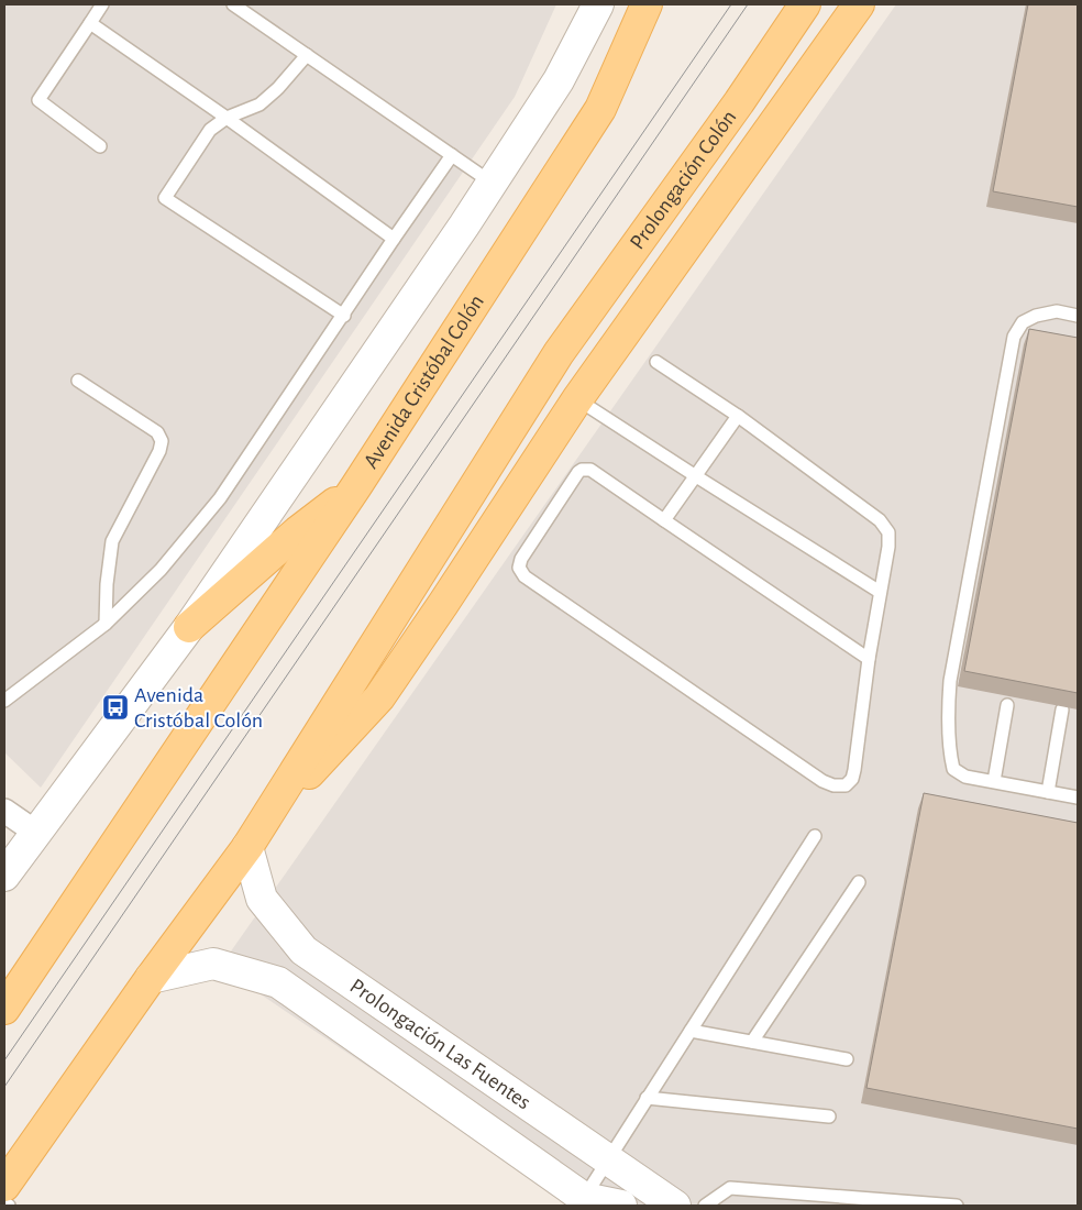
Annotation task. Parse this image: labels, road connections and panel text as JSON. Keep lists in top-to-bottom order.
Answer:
{
  "streets": {
    "main road": ["Prolongación Colón", "Avenida Cristóbal Colón"],
    "street": ["Prolongación Las Fuentes"]
  },
  "crossings": [
    ["Prolongación Colón", "Prolongación Las Fuentes"]
  ],
  "places": {
    "bus stop": ["Avenida Cristóbal Colón"]
  }
}
